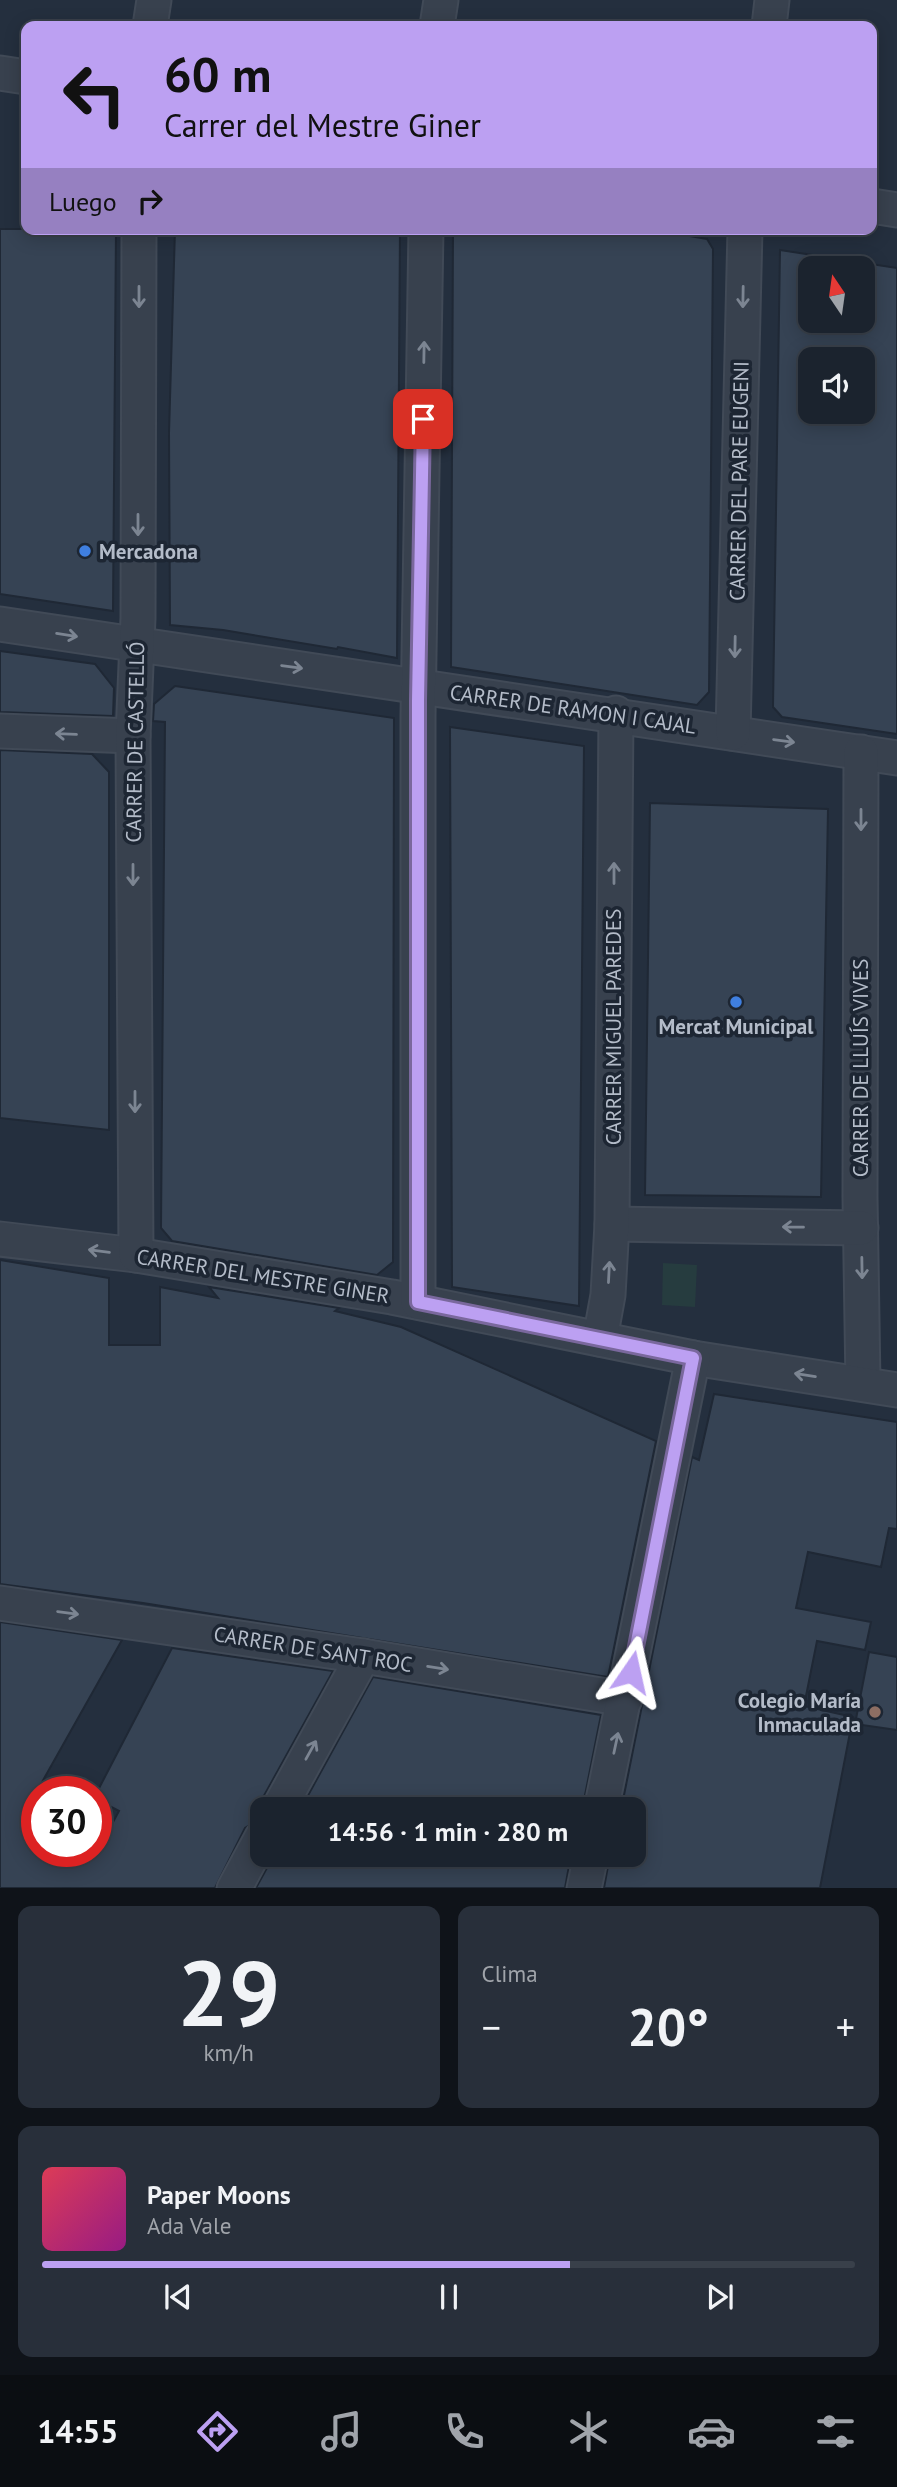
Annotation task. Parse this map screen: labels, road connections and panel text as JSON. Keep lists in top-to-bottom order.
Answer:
{
  "streets": {
    "street": [
      "CARRER DEL PARE EUGENI",
      "CARRER DE RAMON I CAJAL",
      "CARRER DE CASTELLÓ",
      "CARRER MIGUEL PAREDES",
      "CARRER DE LLUÍS VIVES",
      "CARRER DEL MESTRE GINER",
      "CARRER DE SANT ROC"
    ]
  },
  "crossings": [
    ["CARRER DEL PARE EUGENI", "CARRER DE RAMON I CAJAL"],
    ["CARRER DE RAMON I CAJAL", "CARRER DE CASTELLÓ"],
    ["CARRER DE RAMON I CAJAL", "CARRER MIGUEL PAREDES"],
    ["CARRER DE RAMON I CAJAL", "CARRER DE LLUÍS VIVES"],
    ["CARRER DE CASTELLÓ", "CARRER DEL MESTRE GINER"],
    ["CARRER MIGUEL PAREDES", "CARRER DEL MESTRE GINER"],
    ["CARRER DE LLUÍS VIVES", "CARRER DEL MESTRE GINER"]
  ],
  "one_way": [
    "CARRER DEL PARE EUGENI",
    "CARRER DE RAMON I CAJAL",
    "CARRER DE LLUÍS VIVES",
    "CARRER DE SANT ROC"
  ],
  "places": ["Mercadona", "Mercat Municipal", "Colegio María Inmaculada"],
  "north": "top",
  "page": {
    "turn": ["60 m", "Carrer del Mestre Giner"],
    "then": "Luego",
    "limit": "30",
    "trip": "14:56 · 1 min · 280 m",
    "tile": [
      ["29", "km/h"],
      "Clima"
    ],
    "heat": ["−", "20°", "+"],
    "song": ["Paper Moons", "Ada Vale"],
    "tabs": "14:55"
  }
}
